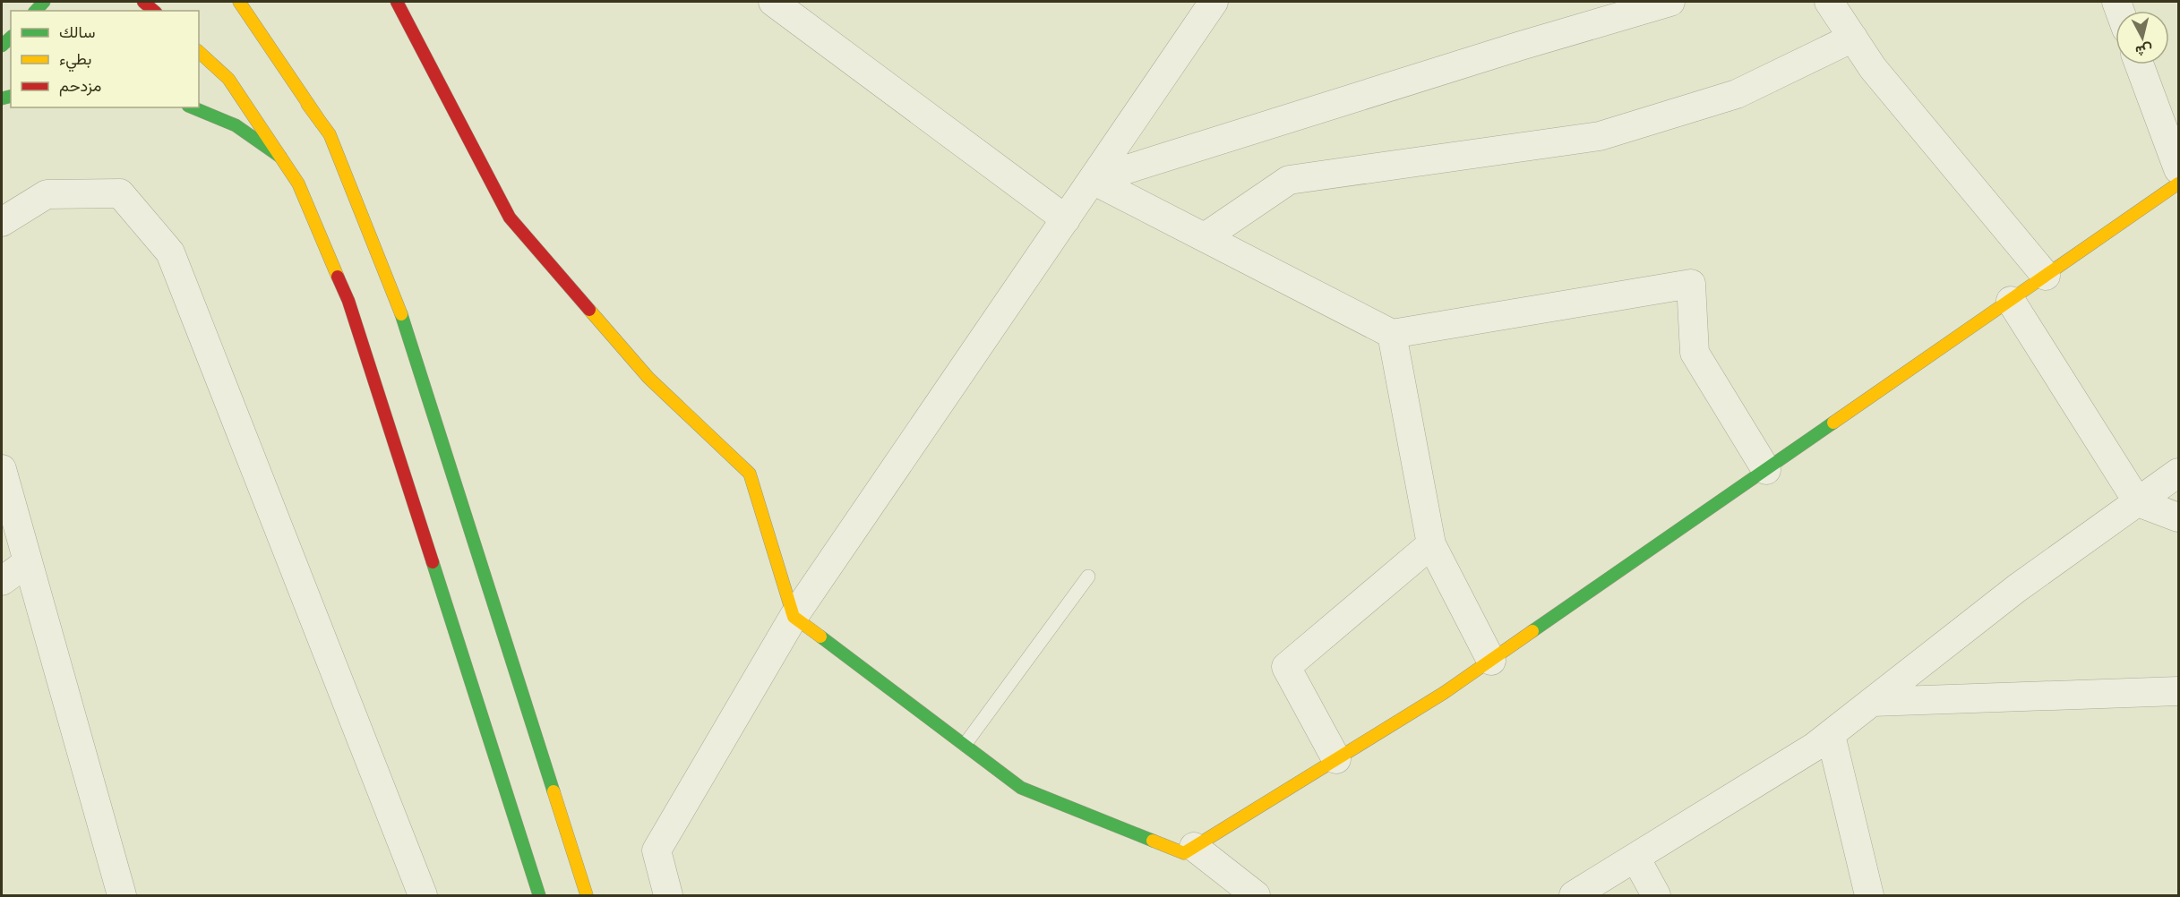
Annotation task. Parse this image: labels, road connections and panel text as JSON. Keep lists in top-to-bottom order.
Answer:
{
  "legend": ["سالك", "بطيء", "مزدحم"],
  "north": "bottom"
}
